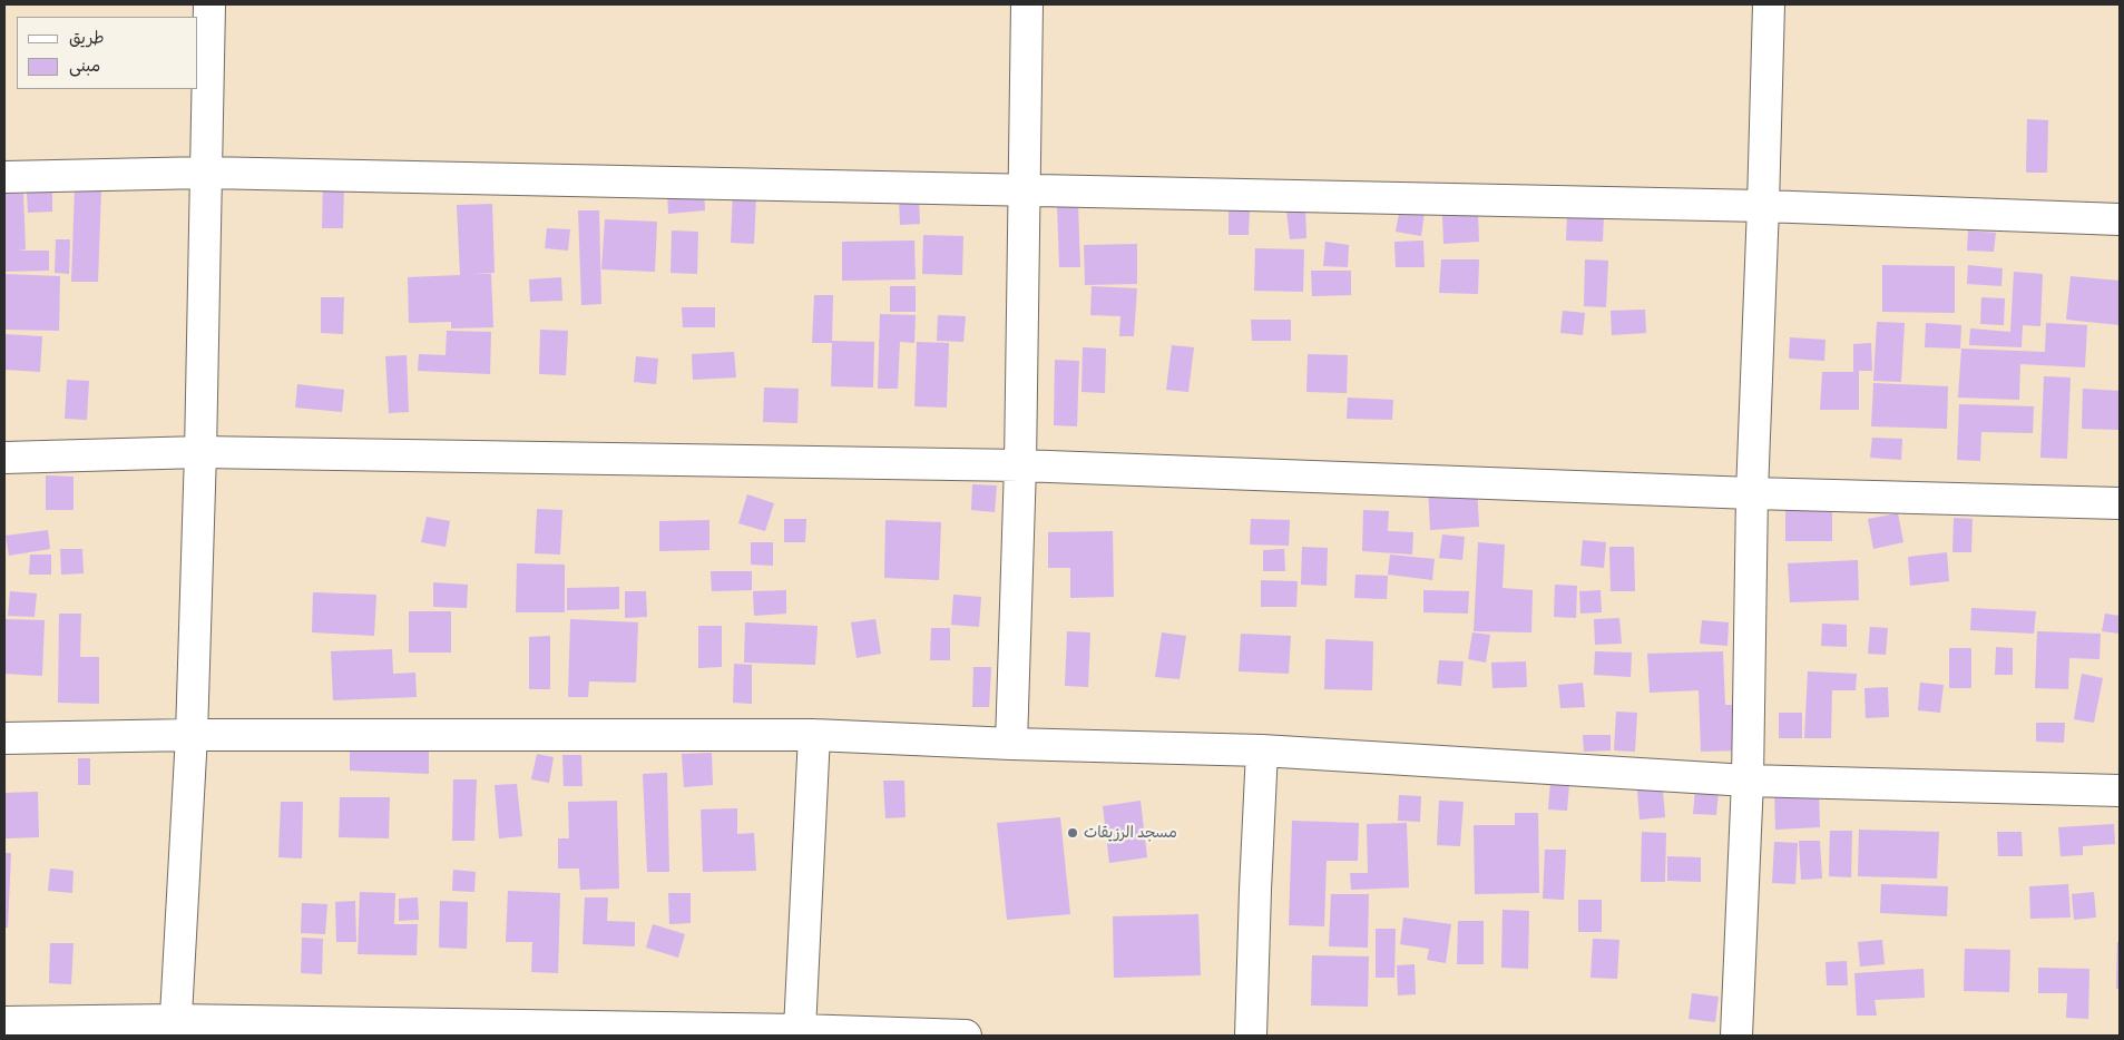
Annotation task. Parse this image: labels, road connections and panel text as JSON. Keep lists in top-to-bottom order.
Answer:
{
  "places": ["مسجد الرزيقات"],
  "legend": ["طريق", "مبنى"]
}
